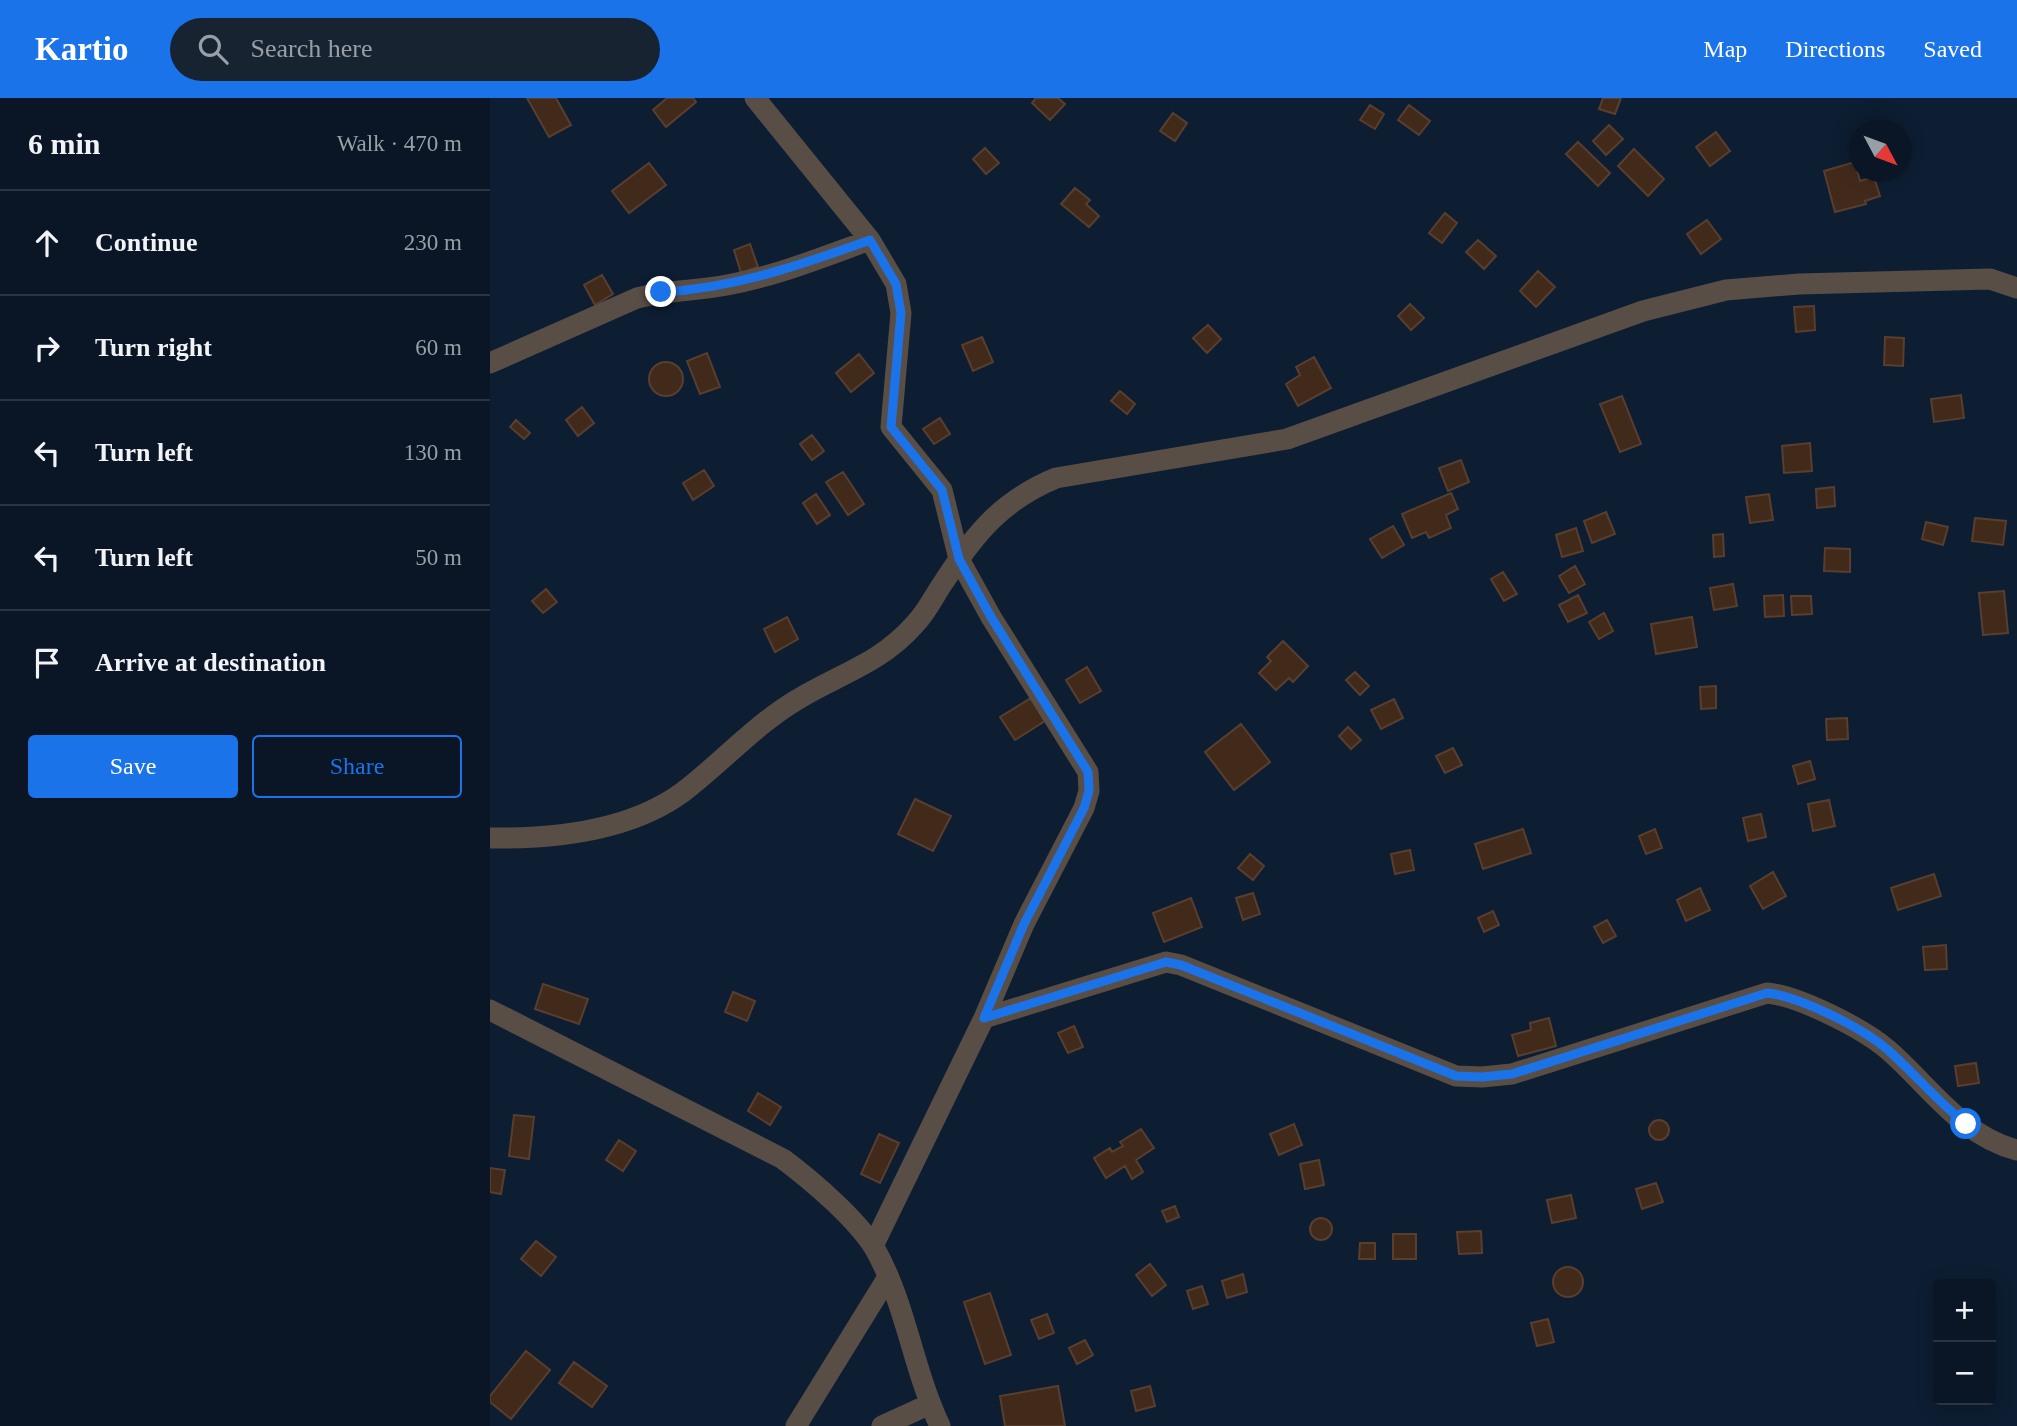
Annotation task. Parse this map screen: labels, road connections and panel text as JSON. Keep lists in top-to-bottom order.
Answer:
{
  "north": "bottom right",
  "page": {
    "header": "Kartio",
    "search": "Search here",
    "nav": ["Map", "Directions", "Saved"],
    "heading": ["6 min", "Walk · 470 m"],
    "list": [
      ["Continue", "230 m"],
      ["Turn right", "60 m"],
      ["Turn left", "130 m"],
      ["Turn left", "50 m"],
      "Arrive at destination"
    ],
    "buttons": ["Save", "Share"],
    "map_buttons": ["+", "−"]
  }
}
